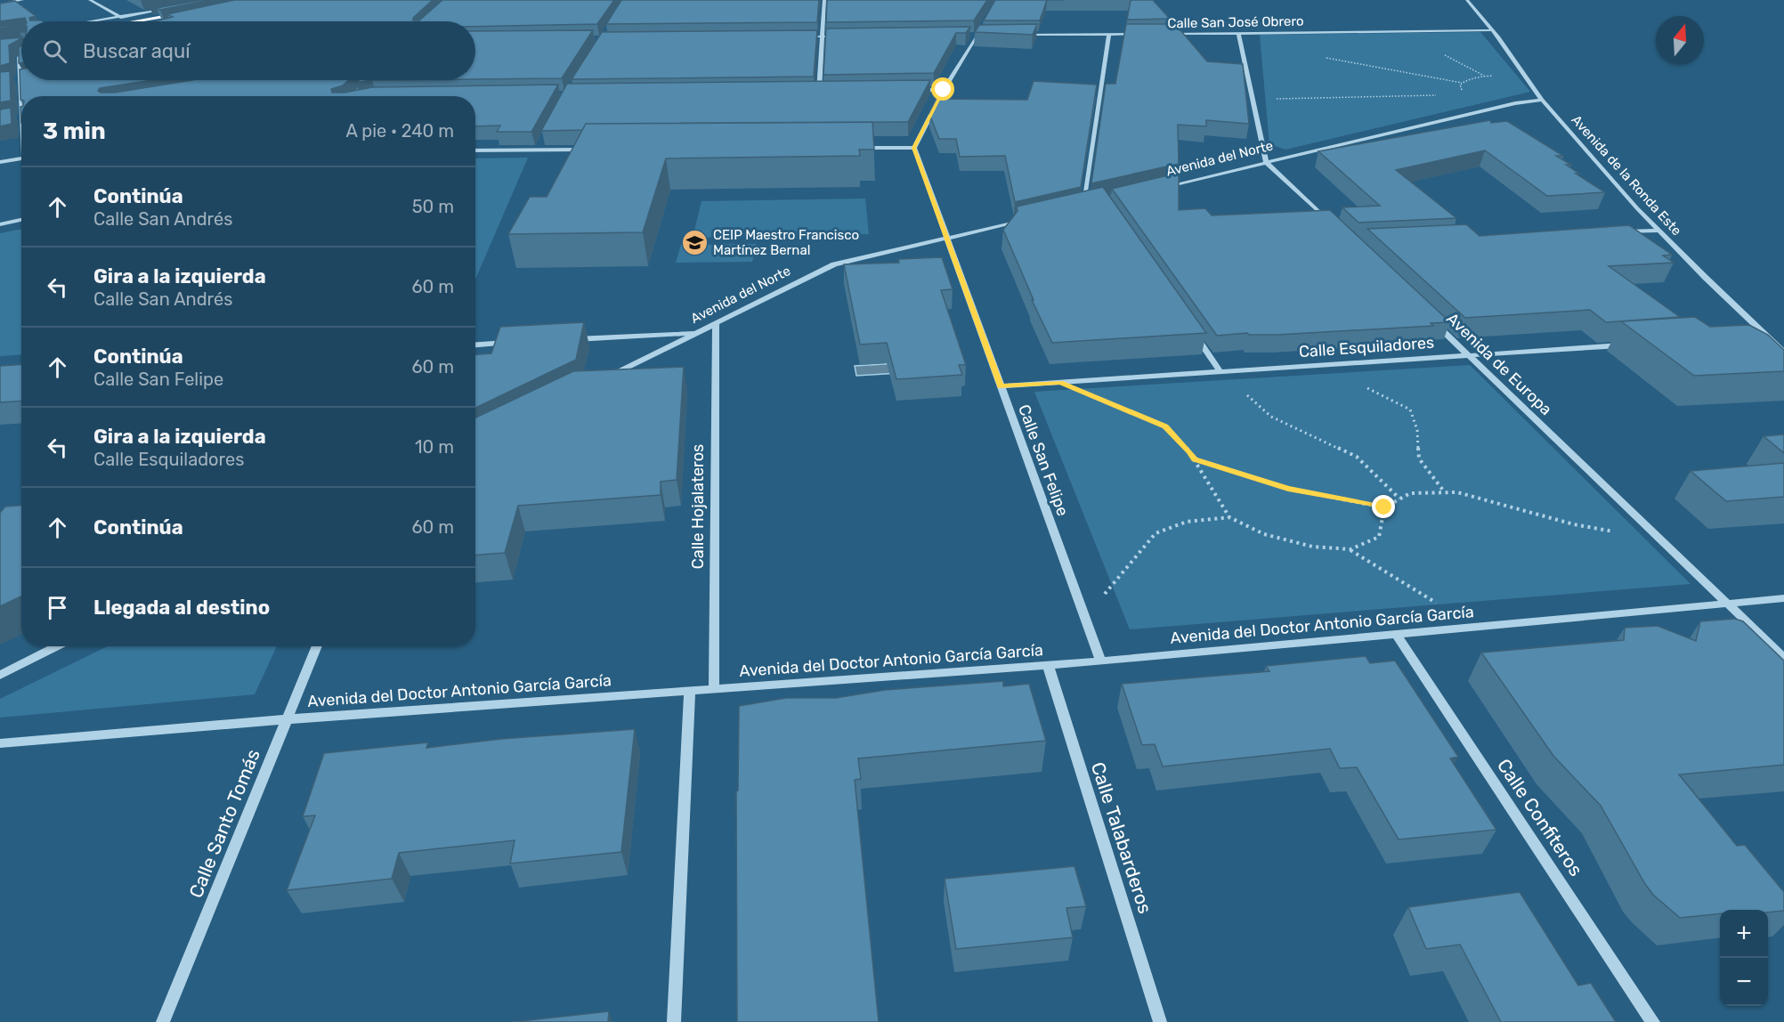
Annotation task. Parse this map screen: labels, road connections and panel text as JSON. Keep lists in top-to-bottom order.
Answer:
{
  "streets": {
    "street": [
      "Calle San José Obrero",
      "Avenida del Norte",
      "Avenida de la Ronda Este",
      "Calle Esquiladores",
      "Avenida de Europa",
      "Calle San Felipe",
      "Calle Hojalateros",
      "Avenida del Doctor Antonio García García",
      "Calle Confiteros",
      "Calle Santo Tomás",
      "Calle Talabarderos"
    ]
  },
  "crossings": [
    ["Calle San José Obrero", "Avenida de la Ronda Este"],
    ["Avenida del Norte", "Avenida de la Ronda Este"],
    ["Avenida del Norte", "Calle San Felipe"],
    ["Avenida del Norte", "Calle Hojalateros"],
    ["Calle Esquiladores", "Avenida de Europa"],
    ["Calle Esquiladores", "Calle San Felipe"],
    ["Avenida de Europa", "Avenida del Doctor Antonio García García"],
    ["Calle San Felipe", "Avenida del Doctor Antonio García García"],
    ["Calle Hojalateros", "Avenida del Doctor Antonio García García"],
    ["Avenida del Doctor Antonio García García", "Calle Confiteros"],
    ["Avenida del Doctor Antonio García García", "Calle Santo Tomás"],
    ["Avenida del Doctor Antonio García García", "Calle Talabarderos"]
  ],
  "places": {
    "school or university": ["CEIP Maestro Francisco Martínez Bernal"]
  },
  "north": "top",
  "page": {
    "search": "Buscar aquí",
    "heading": ["3 min", "A pie · 240 m"],
    "list": [
      ["Continúa", "Calle San Andrés", "50 m"],
      ["Gira a la izquierda", "Calle San Andrés", "60 m"],
      ["Continúa", "Calle San Felipe", "60 m"],
      ["Gira a la izquierda", "Calle Esquiladores", "10 m"],
      ["Continúa", "60 m"],
      "Llegada al destino"
    ],
    "map_buttons": ["+", "−"]
  }
}
